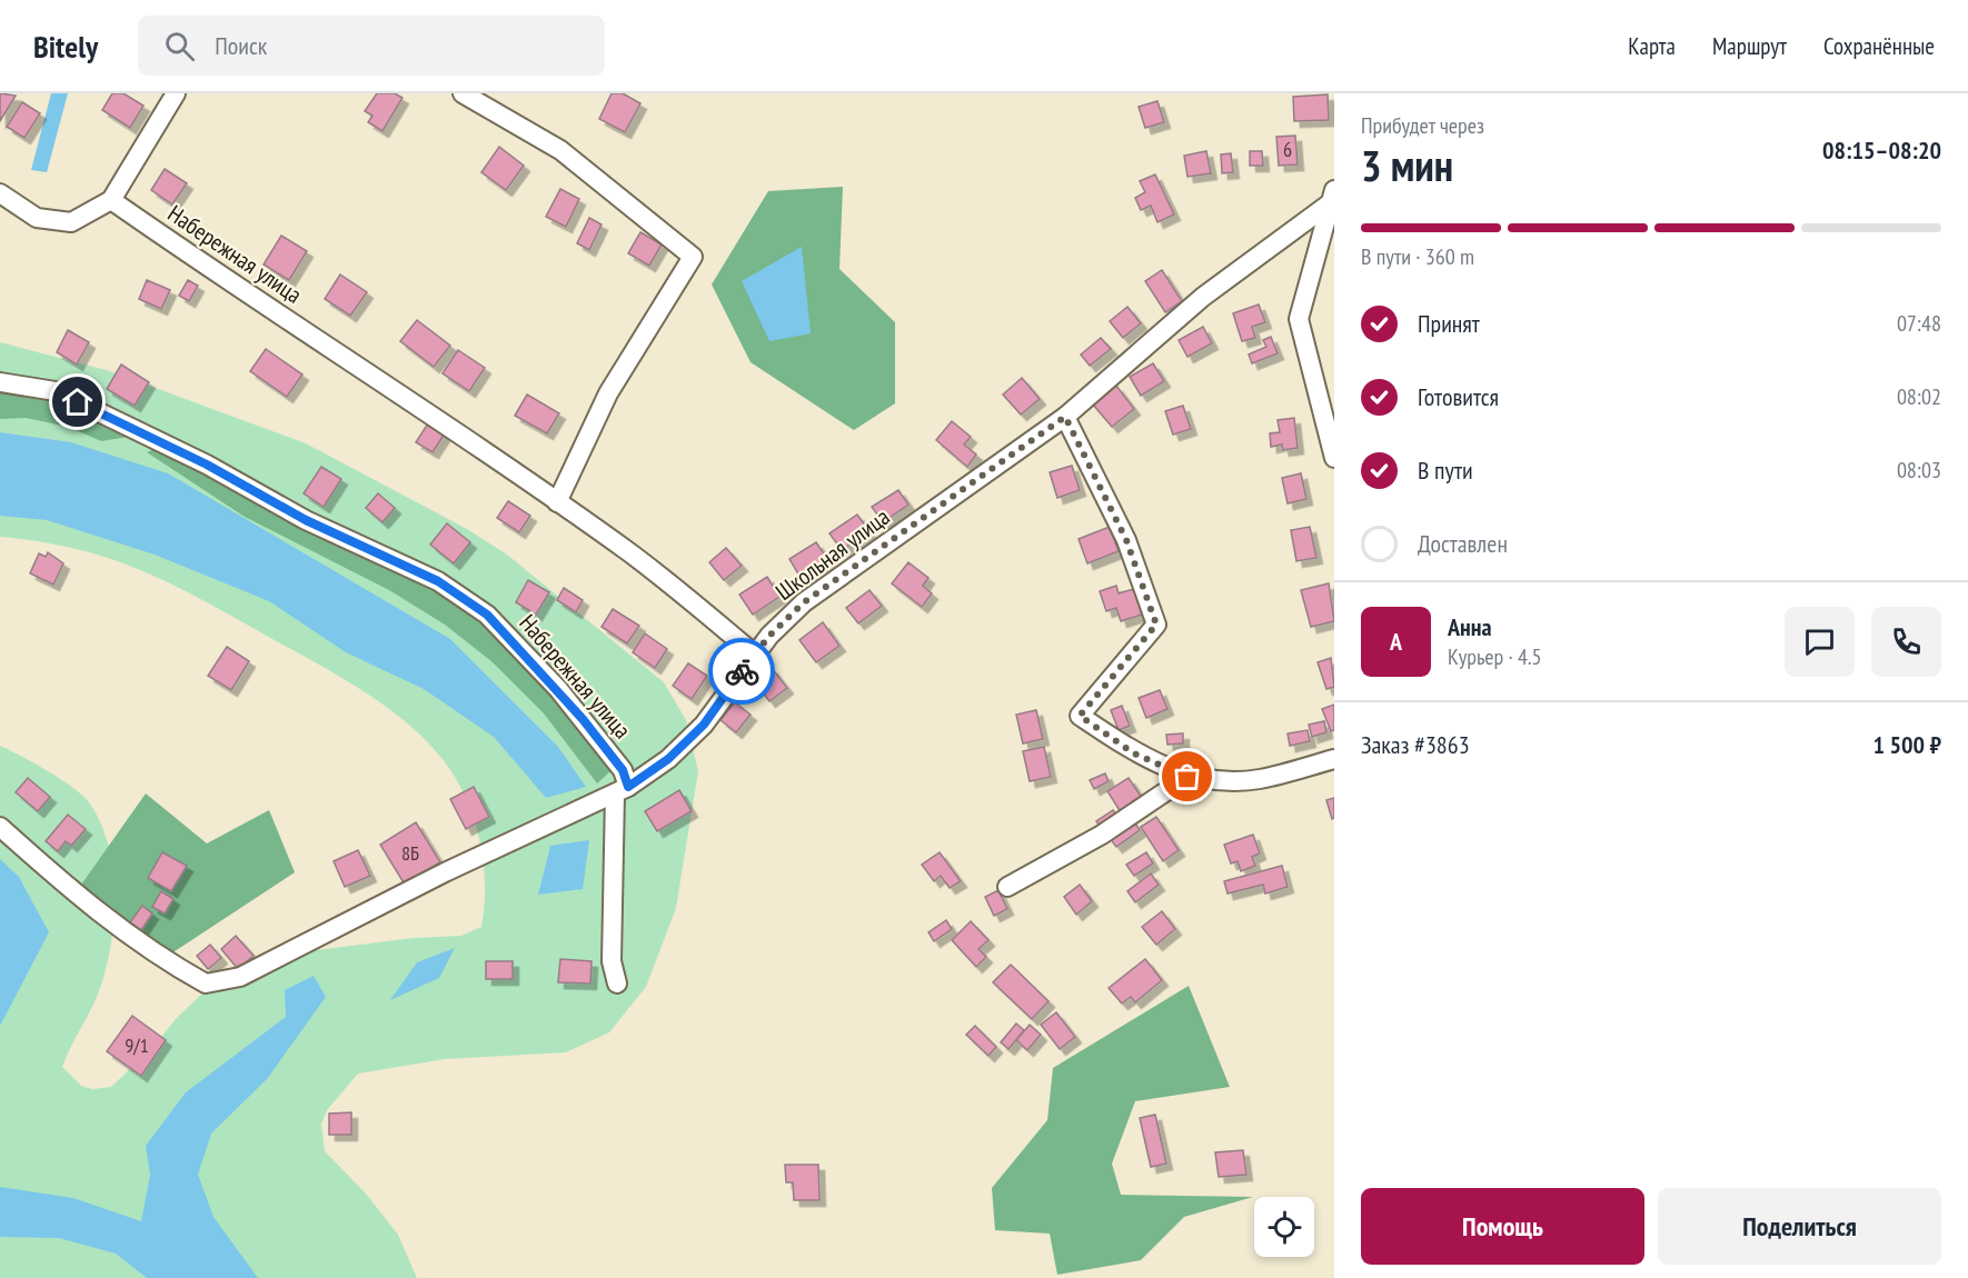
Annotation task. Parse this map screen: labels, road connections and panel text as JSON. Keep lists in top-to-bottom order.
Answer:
{
  "streets": {
    "street": ["Набережная улица", "Школьная улица"]
  },
  "crossings": [
    ["Набережная улица", "Школьная улица"]
  ],
  "house_numbers": ["6", "8Б", "9/1"],
  "page": {
    "header": "Bitely",
    "search": "Поиск",
    "nav": ["Карта", "Маршрут", "Сохранённые"],
    "heading": ["3 мин", "Прибудет через", "08:15–08:20"],
    "panel": [
      "Анна",
      "Курьер · 4.5",
      "Заказ #3863",
      "1 500 ₽"
    ],
    "bar": "В пути · 360 m",
    "list": [
      ["Принят", "07:48"],
      ["Готовится", "08:02"],
      ["В пути", "08:03"],
      "Доставлен"
    ],
    "round": "А",
    "buttons": ["Помощь", "Поделиться"]
  }
}
